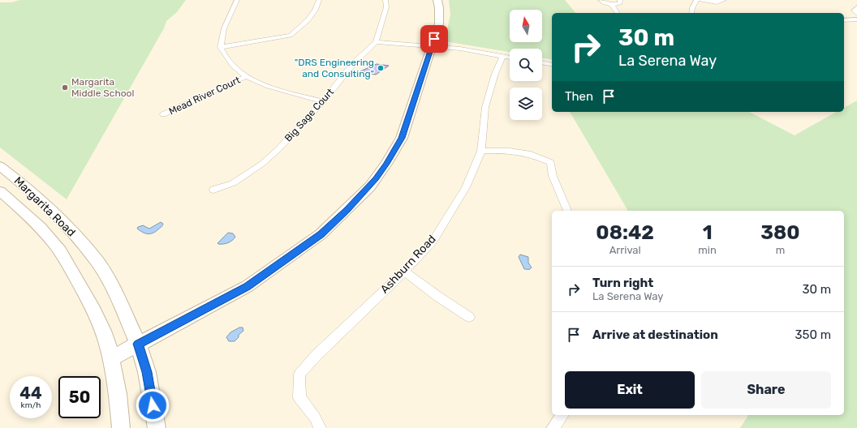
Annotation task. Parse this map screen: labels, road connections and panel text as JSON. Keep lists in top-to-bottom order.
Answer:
{
  "streets": {
    "main road": ["Margarita Road"],
    "street": ["Mead River Court", "Big Sage Court", "Ashburn Road"]
  },
  "places": ["\"DRS Engineering and Consulting\"", "Margarita Middle School"],
  "north": "top",
  "page": {
    "turn": ["30 m", "La Serena Way"],
    "then": "Then",
    "eta": [
      "08:42",
      "Arrival",
      "1",
      "min",
      "380",
      "m"
    ],
    "list": [
      {
        "name": "Turn right",
        "note": "La Serena Way",
        "value": "30 m"
      },
      {
        "name": "Arrive at destination",
        "value": "350 m"
      }
    ],
    "buttons": ["Exit", "Share"],
    "speed": "44 km/h",
    "limit": "50"
  }
}
